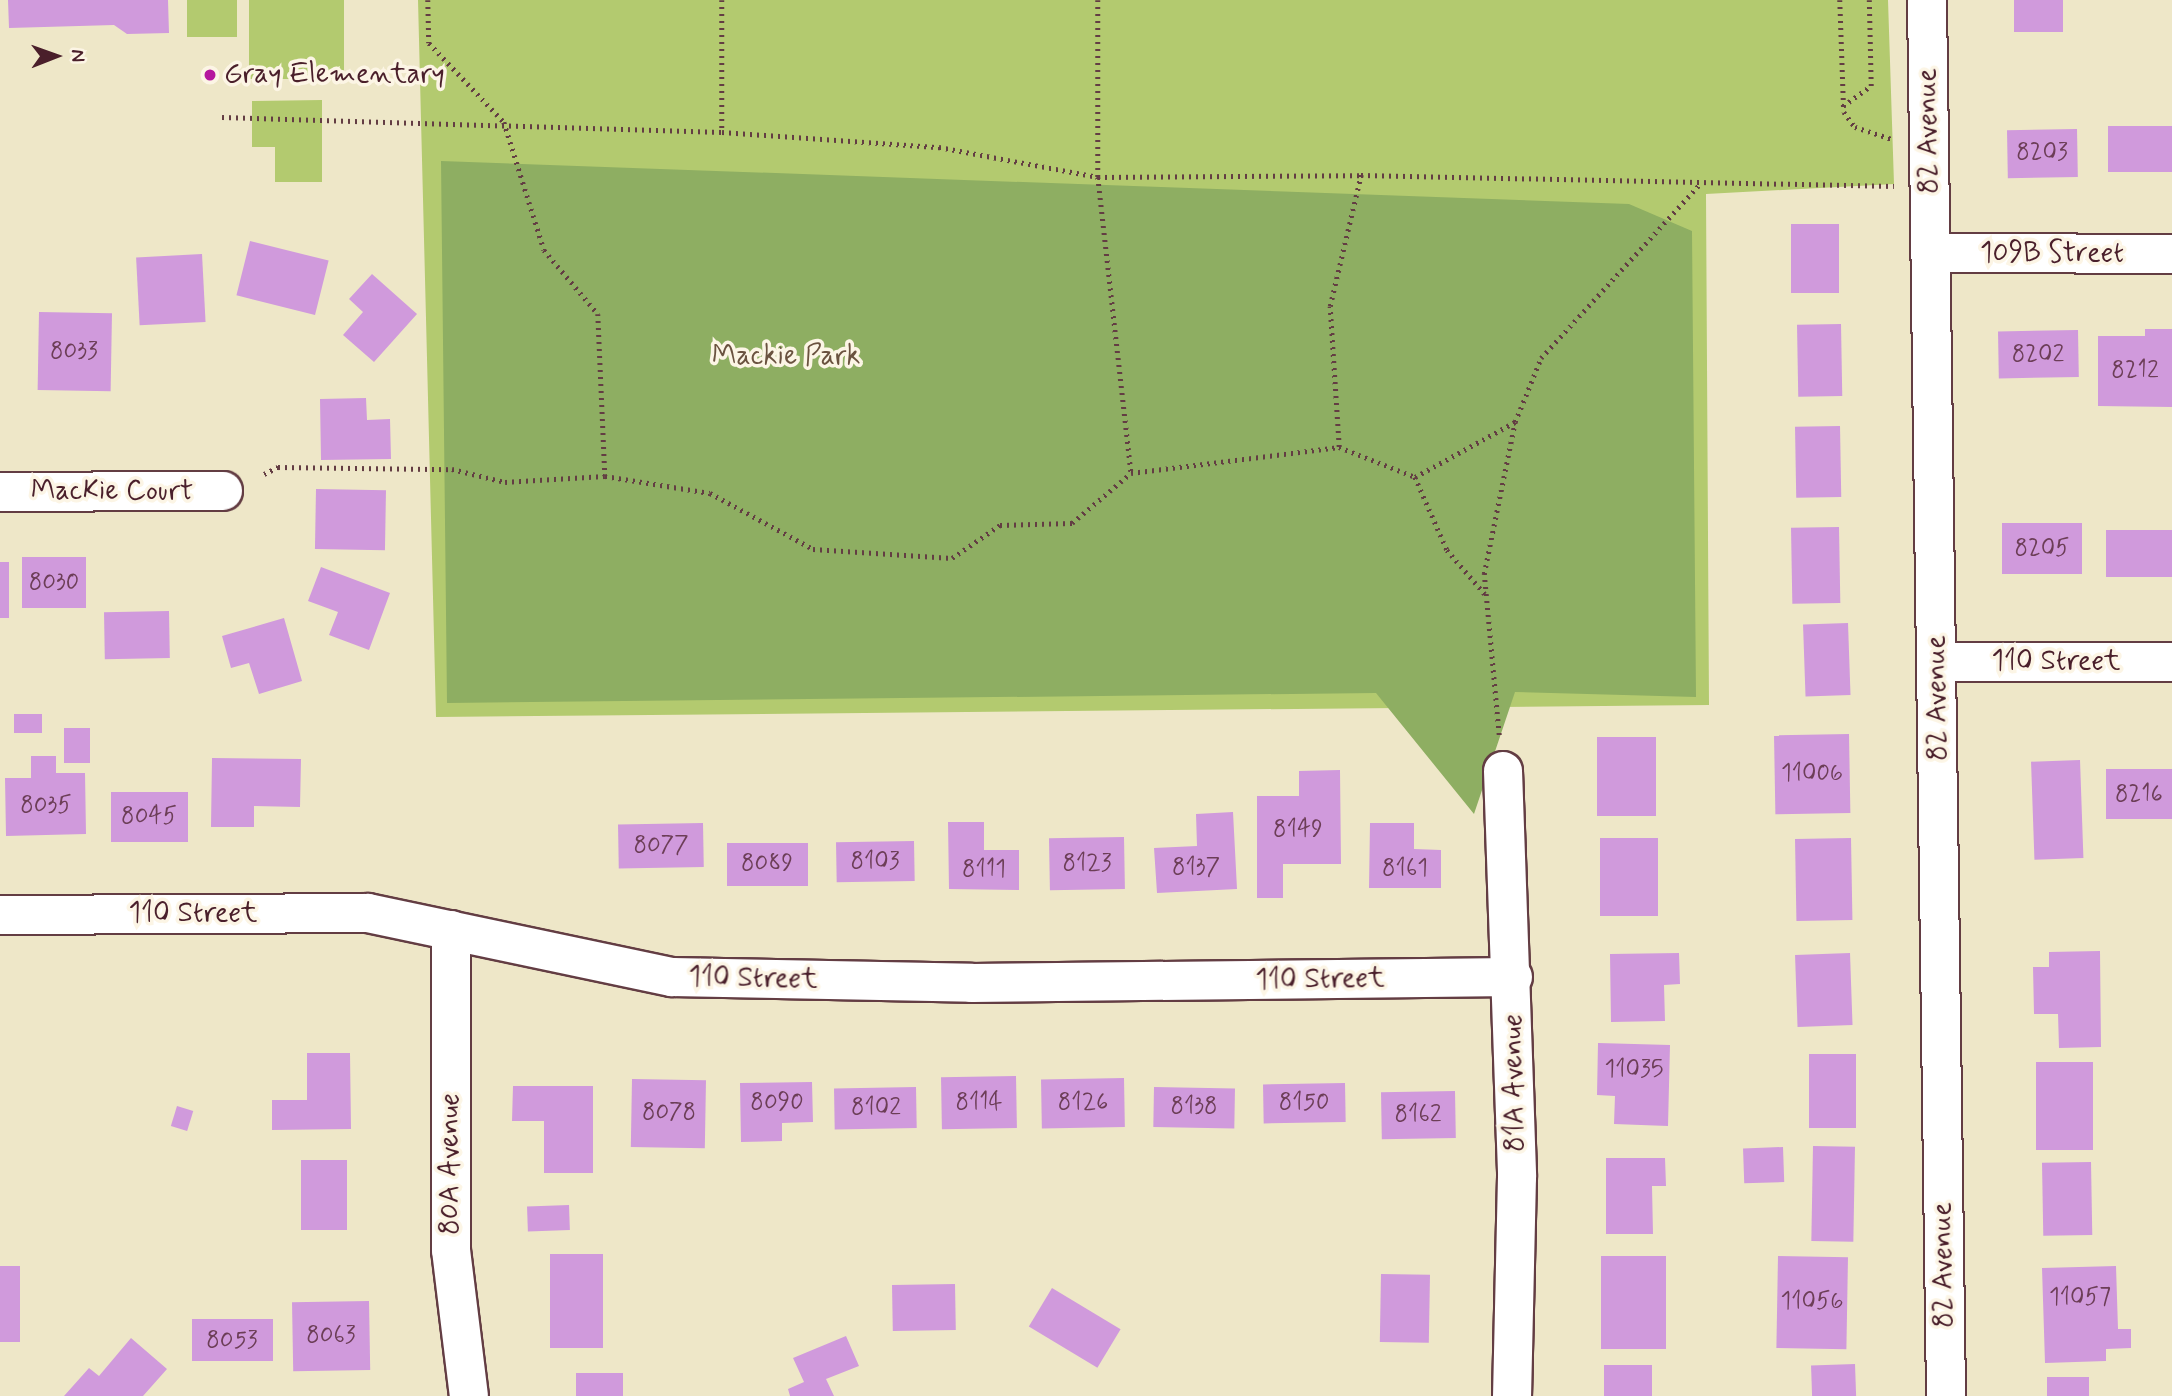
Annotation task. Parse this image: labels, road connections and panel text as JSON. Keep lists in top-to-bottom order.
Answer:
{
  "streets": {
    "street": [
      "82 Avenue",
      "109B Street",
      "MacKie Court",
      "110 Street",
      "81A Avenue",
      "80A Avenue"
    ]
  },
  "crossings": [
    ["82 Avenue", "109B Street"],
    ["82 Avenue", "110 Street"],
    ["110 Street", "81A Avenue"],
    ["110 Street", "80A Avenue"]
  ],
  "parks": ["Mackie Park"],
  "places": ["Gray Elementary"],
  "house_numbers": [
    "8203",
    "8033",
    "8202",
    "8212",
    "8205",
    "8030",
    "11006",
    "8216",
    "8035",
    "8045",
    "8149",
    "8077",
    "8103",
    "8089",
    "8123",
    "8137",
    "8161",
    "8111",
    "11035",
    "8090",
    "8114",
    "8126",
    "8150",
    "8138",
    "8102",
    "8078",
    "8162",
    "11057",
    "11056",
    "8063",
    "8053"
  ],
  "north": "right"
}
